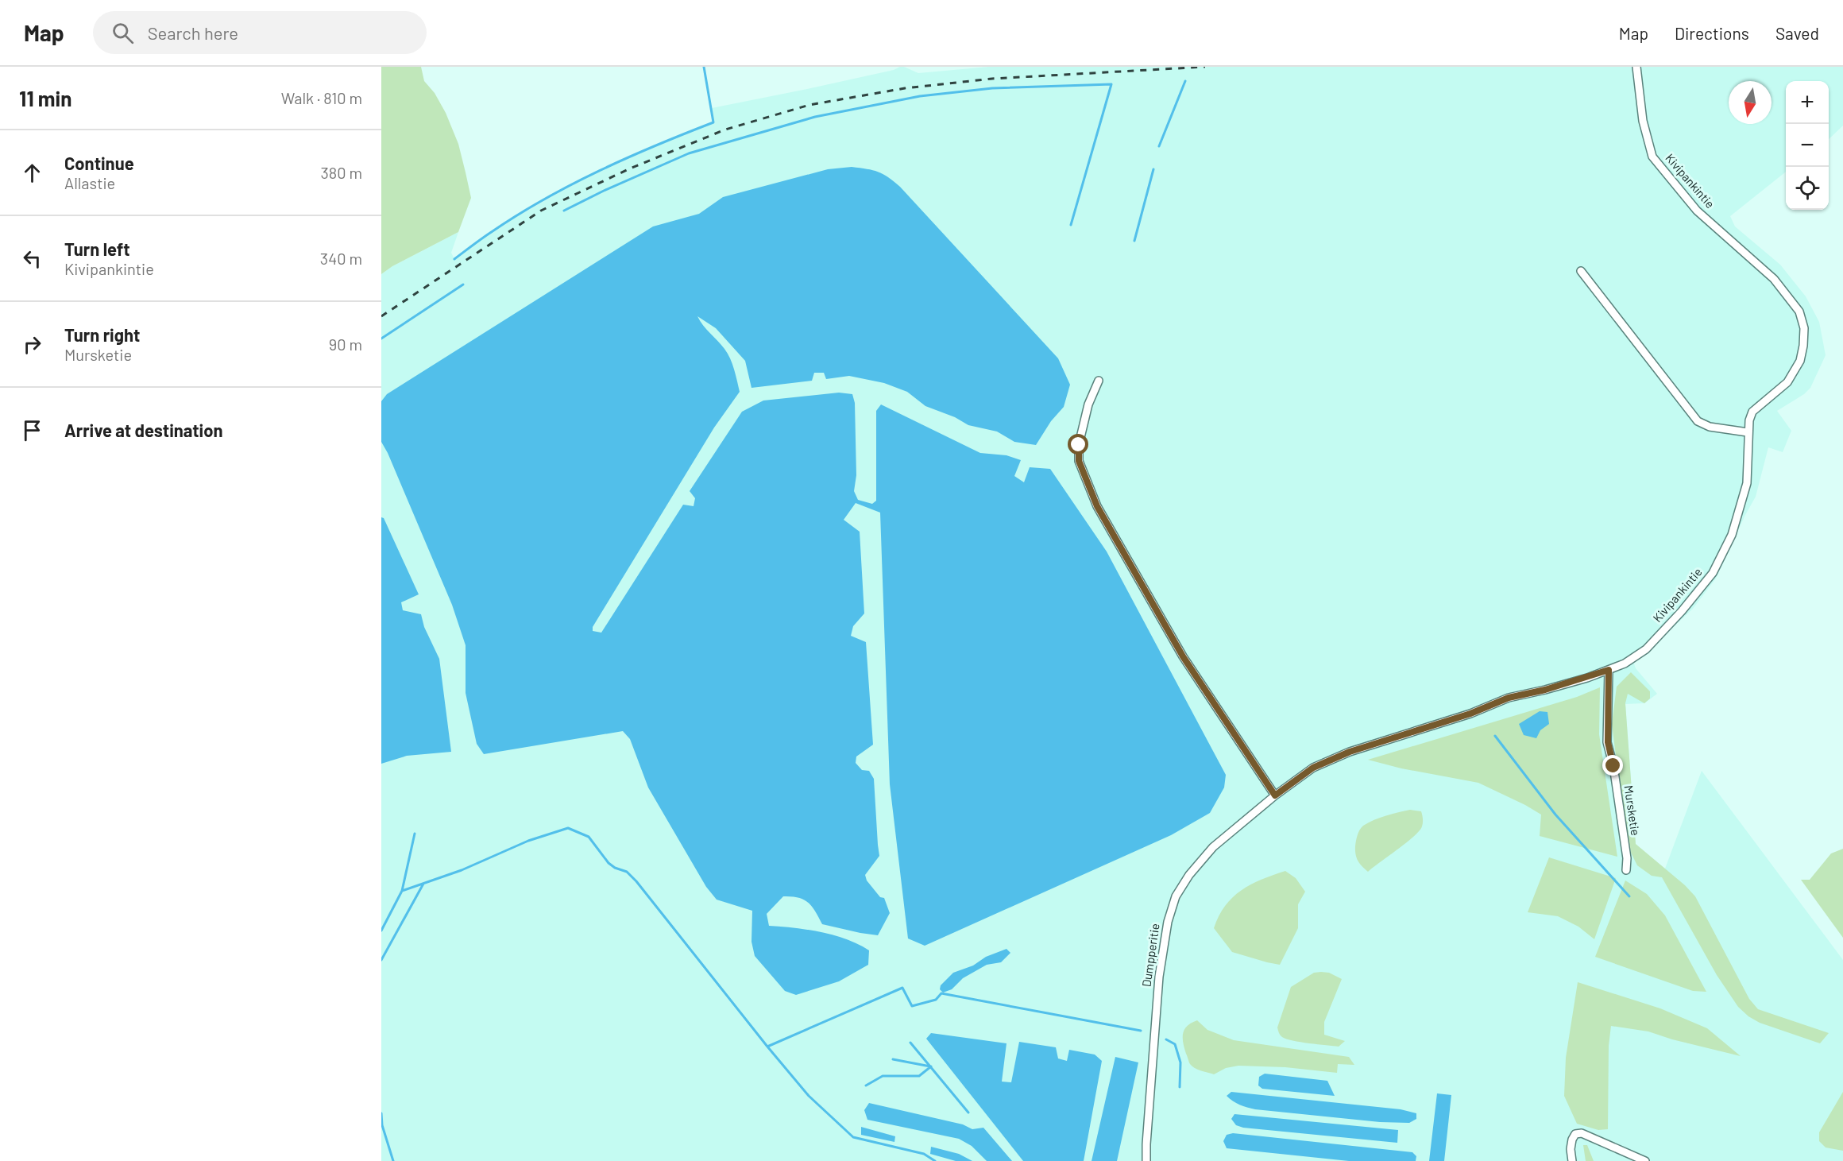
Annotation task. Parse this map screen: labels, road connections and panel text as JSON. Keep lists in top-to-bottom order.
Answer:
{
  "streets": {
    "street": ["Kivipankintie", "Mursketie", "Dumpperitie"]
  },
  "crossings": [
    ["Kivipankintie", "Mursketie"],
    ["Kivipankintie", "Dumpperitie"]
  ],
  "north": "bottom",
  "page": {
    "header": "Map",
    "search": "Search here",
    "nav": ["Map", "Directions", "Saved"],
    "heading": ["11 min", "Walk · 810 m"],
    "map_buttons": ["+", "−"],
    "list": [
      ["Continue", "Allastie", "380 m"],
      ["Turn left", "Kivipankintie", "340 m"],
      ["Turn right", "Mursketie", "90 m"],
      "Arrive at destination"
    ]
  }
}
